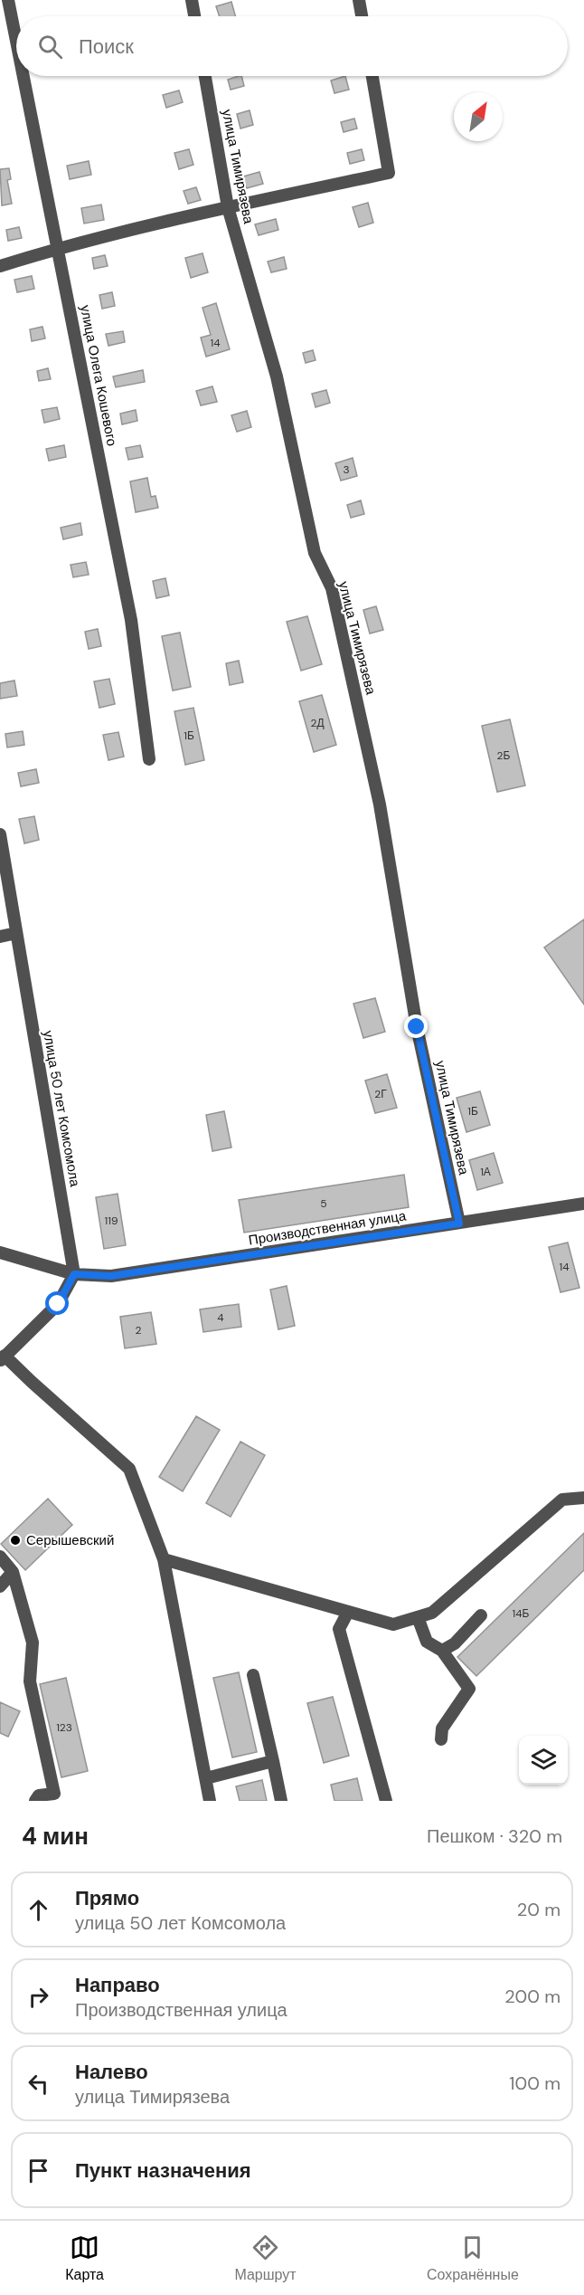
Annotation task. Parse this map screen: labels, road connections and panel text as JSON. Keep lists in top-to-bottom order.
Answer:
{
  "streets": {
    "street": [
      "улица Тимирязева",
      "улица Олега Кошевого",
      "улица 50 лет Комсомола",
      "Производственная улица"
    ]
  },
  "crossings": [
    ["улица Тимирязева", "Производственная улица"],
    ["улица 50 лет Комсомола", "Производственная улица"]
  ],
  "places": ["Серышевский"],
  "house_numbers": [
    "14",
    "3",
    "2Д",
    "1Б",
    "2Б",
    "2Г",
    "1Б",
    "1А",
    "5",
    "119",
    "14",
    "4",
    "2",
    "14Б",
    "123"
  ],
  "north": "top right",
  "page": {
    "search": "Поиск",
    "heading": ["4 мин", "Пешком · 320 m"],
    "list": [
      ["Прямо", "улица 50 лет Комсомола", "20 m"],
      ["Направо", "Производственная улица", "200 m"],
      ["Налево", "улица Тимирязева", "100 m"],
      "Пункт назначения"
    ],
    "nav": ["Карта", "Маршрут", "Сохранённые"]
  }
}
